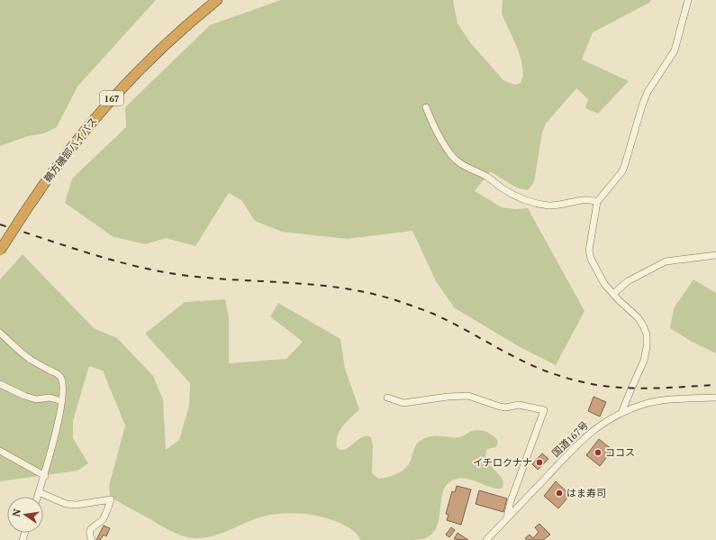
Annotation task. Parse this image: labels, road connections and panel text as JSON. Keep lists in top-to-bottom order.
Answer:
{
  "streets": {
    "highway": ["167", "鵜方磯部バイパス"],
    "street": ["国道167号"]
  },
  "places": ["ココス", "イチロクナナ", "はま寿司"],
  "north": "left"
}
